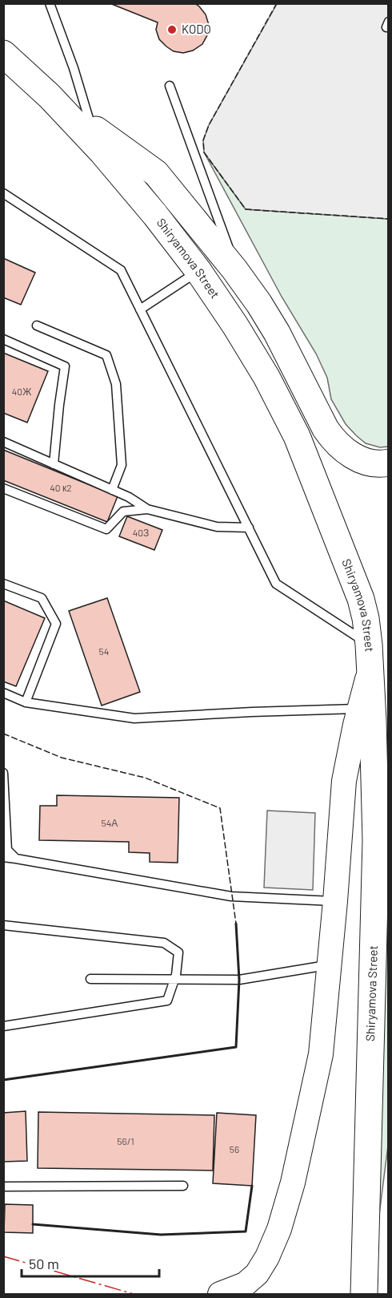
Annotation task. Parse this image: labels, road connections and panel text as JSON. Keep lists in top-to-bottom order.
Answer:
{
  "streets": {
    "main road": ["Shiryamova Street"]
  },
  "places": ["KODO"],
  "house_numbers": [
    "40Ж",
    "40 к2",
    "40З",
    "54",
    "54А",
    "56/1",
    "56"
  ],
  "scale_bar": "50 m"
}
